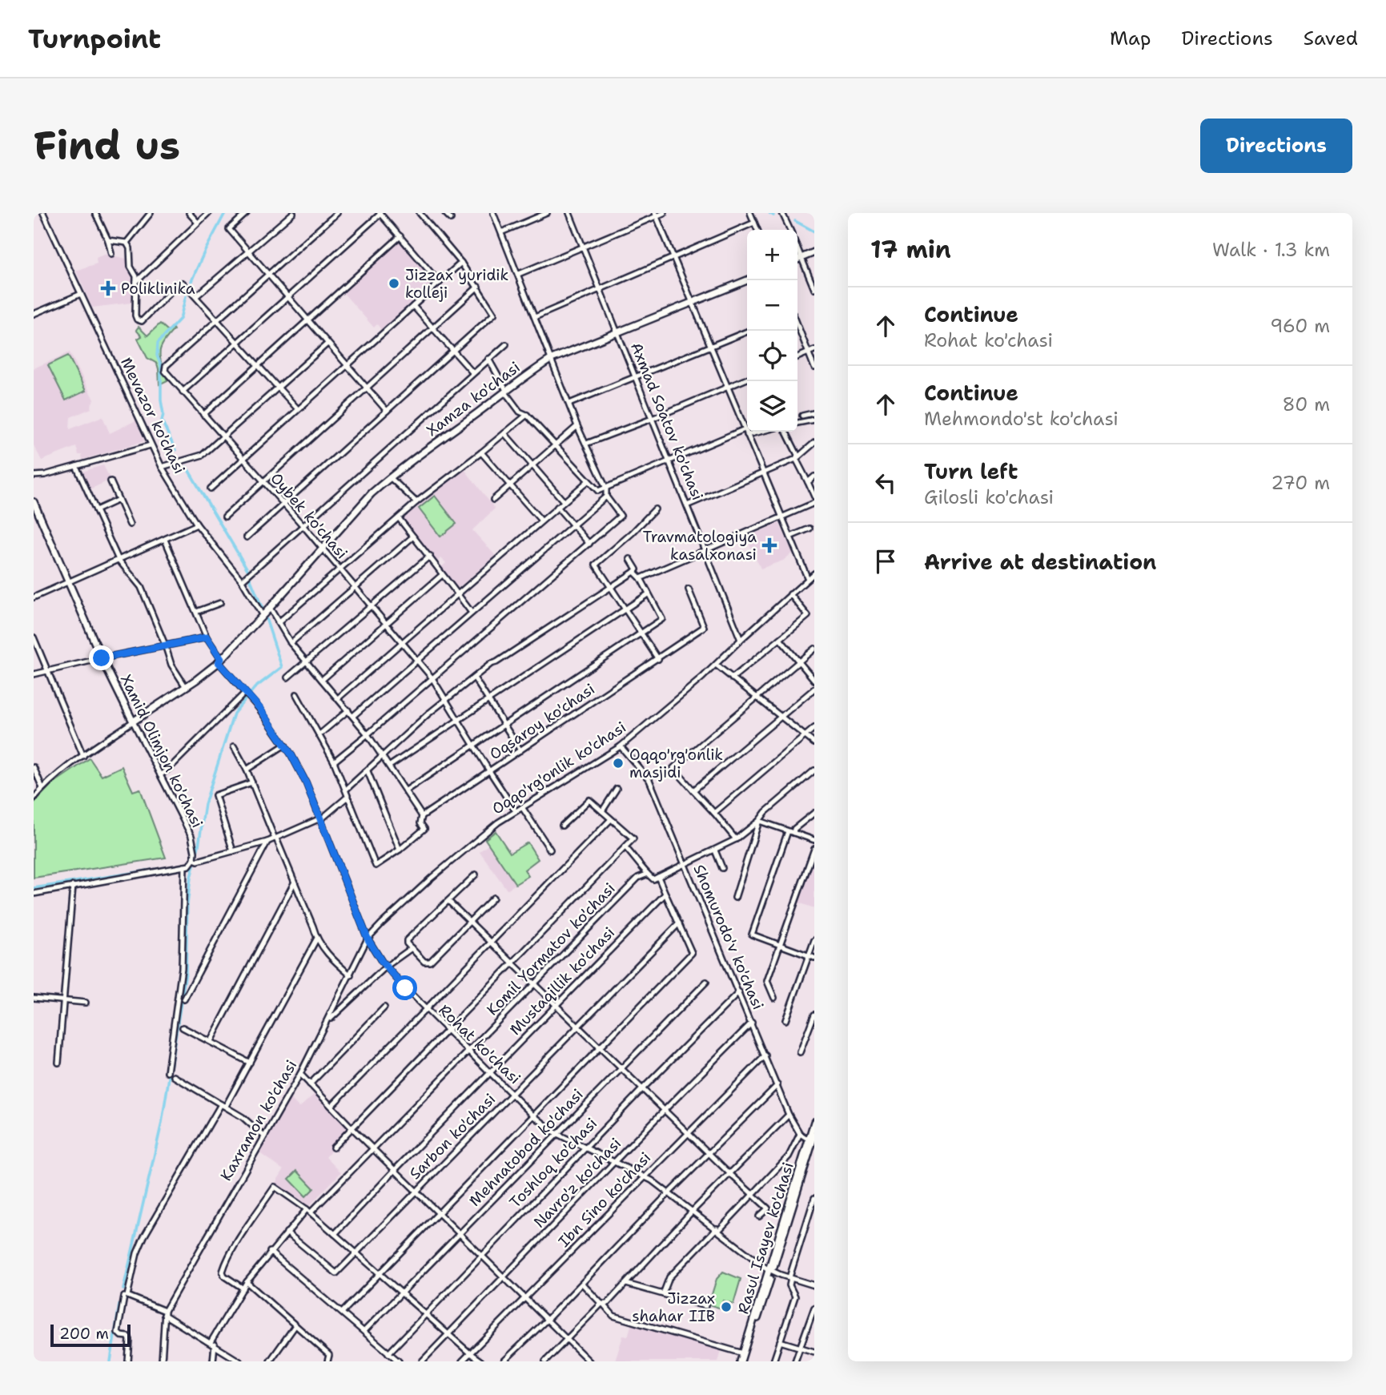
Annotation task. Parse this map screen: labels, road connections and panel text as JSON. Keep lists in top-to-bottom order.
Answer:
{
  "streets": {
    "main road": ["Xamza ko'chasi", "Xamid Olimjon ko'chasi", "Rasul Isayev ko'chasi"],
    "street": [
      "Mevazor ko'chasi",
      "Axmad Soatov ko'chasi",
      "Oybek ko'chasi",
      "Oqsaroy ko'chasi",
      "Oqqo'rg'onlik ko'chasi",
      "Shomurodo'v ko'chasi",
      "Komil Yormatov ko'chasi",
      "Mustaqillik ko'chasi",
      "Rohat ko'chasi",
      "Kaxramon ko'chasi",
      "Sarbon ko'chasi",
      "Mehnatobod ko'chasi",
      "Toshloq ko'chasi",
      "Navro'z ko'chasi",
      "Ibn Sino ko'chasi"
    ]
  },
  "crossings": [
    ["Xamza ko'chasi", "Mevazor ko'chasi"],
    ["Xamza ko'chasi", "Axmad Soatov ko'chasi"],
    ["Xamza ko'chasi", "Oybek ko'chasi"],
    ["Xamza ko'chasi", "Xamid Olimjon ko'chasi"],
    ["Xamza ko'chasi", "Rohat ko'chasi"],
    ["Axmad Soatov ko'chasi", "Oqqo'rg'onlik ko'chasi"],
    ["Oybek ko'chasi", "Oqsaroy ko'chasi"],
    ["Oybek ko'chasi", "Oqqo'rg'onlik ko'chasi"],
    ["Oqqo'rg'onlik ko'chasi", "Shomurodo'v ko'chasi"],
    ["Oqqo'rg'onlik ko'chasi", "Rohat ko'chasi"],
    ["Oqqo'rg'onlik ko'chasi", "Kaxramon ko'chasi"],
    ["Shomurodo'v ko'chasi", "Toshloq ko'chasi"],
    ["Shomurodo'v ko'chasi", "Navro'z ko'chasi"],
    ["Shomurodo'v ko'chasi", "Ibn Sino ko'chasi"],
    ["Shomurodo'v ko'chasi", "Rasul Isayev ko'chasi"],
    ["Komil Yormatov ko'chasi", "Rohat ko'chasi"],
    ["Komil Yormatov ko'chasi", "Sarbon ko'chasi"],
    ["Mustaqillik ko'chasi", "Rohat ko'chasi"],
    ["Rohat ko'chasi", "Kaxramon ko'chasi"],
    ["Rohat ko'chasi", "Sarbon ko'chasi"],
    ["Rohat ko'chasi", "Mehnatobod ko'chasi"],
    ["Rohat ko'chasi", "Toshloq ko'chasi"],
    ["Rohat ko'chasi", "Navro'z ko'chasi"],
    ["Rohat ko'chasi", "Ibn Sino ko'chasi"],
    ["Rohat ko'chasi", "Rasul Isayev ko'chasi"]
  ],
  "places": {
    "other": ["Jizzax yuridik kolleji", "Oqqo'rg'onlik masjidi", "Jizzax shahar IIB"],
    "health": ["Poliklinika", "Travmatologiya kasalxonasi"]
  },
  "scale_bar": "200 m",
  "page": {
    "header": "Turnpoint",
    "nav": ["Map", "Directions", "Saved"],
    "buttons": "Directions",
    "title": "Find us",
    "heading": ["17 min", "Walk · 1.3 km"],
    "map_buttons": ["+", "−"],
    "list": [
      ["Continue", "Rohat ko'chasi", "960 m"],
      ["Continue", "Mehmondo'st ko'chasi", "80 m"],
      ["Turn left", "Gilosli ko'chasi", "270 m"],
      "Arrive at destination"
    ],
    "scale": "200 m"
  }
}
